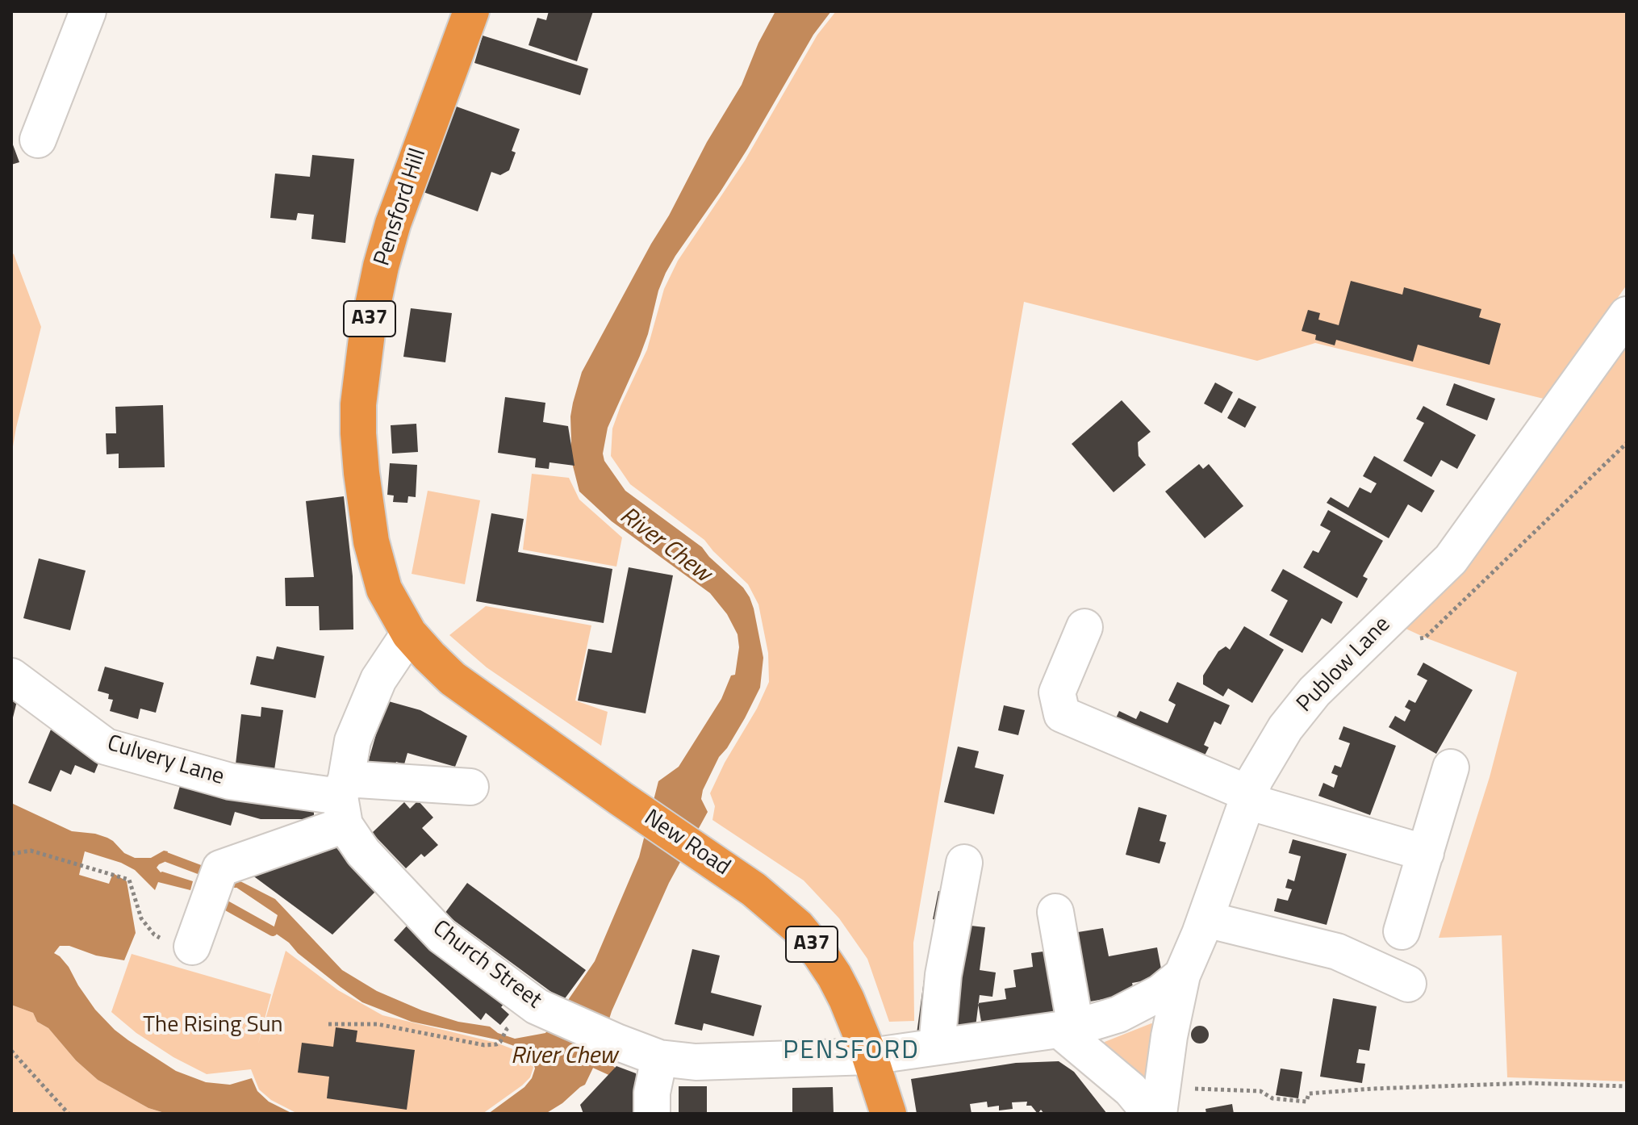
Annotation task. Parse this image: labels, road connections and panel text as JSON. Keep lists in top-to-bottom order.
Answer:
{
  "streets": {
    "highway": ["Pensford Hill", "A37", "New Road"],
    "street": ["Publow Lane", "Culvery Lane", "Church Street"]
  },
  "crossings": [
    ["Pensford Hill", "New Road"],
    ["Publow Lane", "Church Street"],
    ["Culvery Lane", "Church Street"],
    ["New Road", "Church Street"]
  ],
  "districts": ["PENSFORD"],
  "water": ["River Chew"],
  "parks": ["The Rising Sun"]
}
